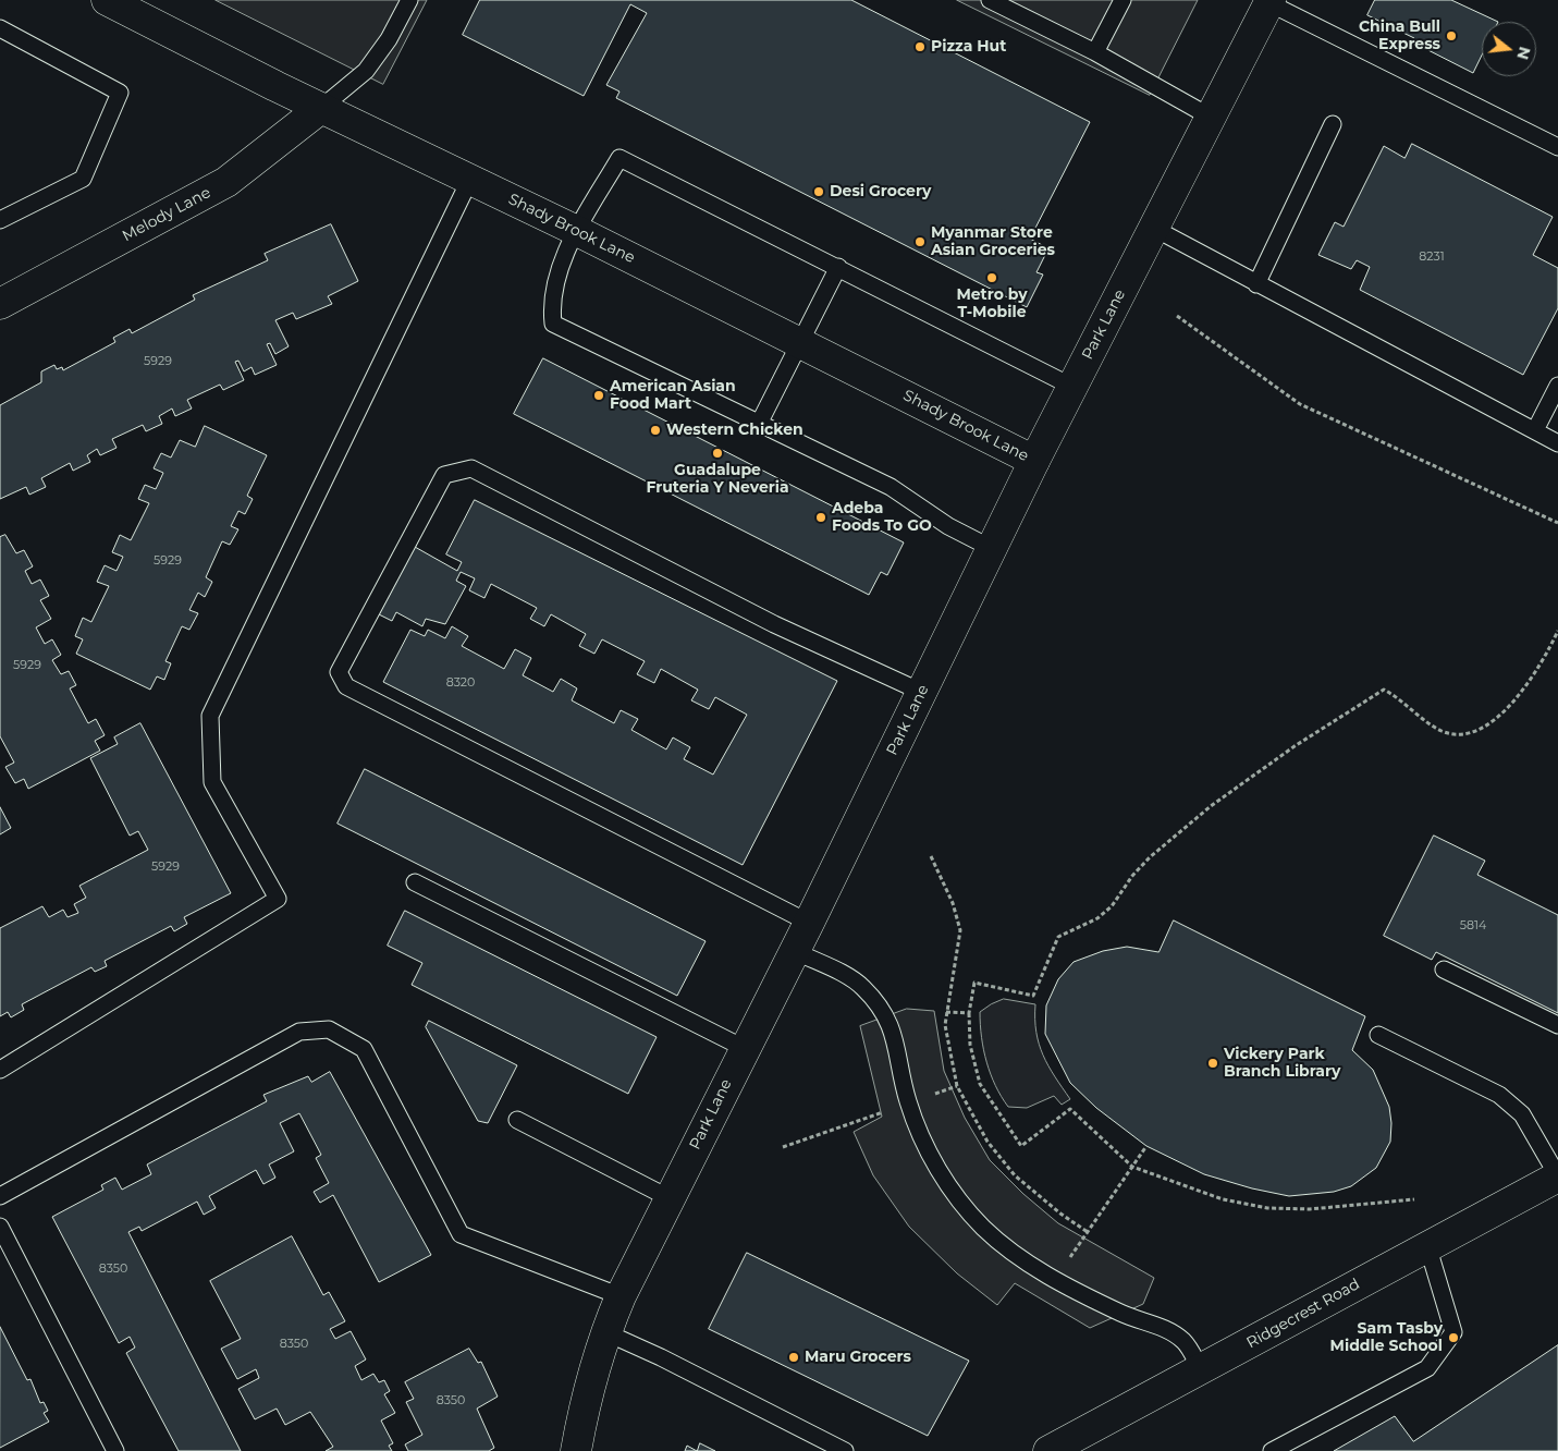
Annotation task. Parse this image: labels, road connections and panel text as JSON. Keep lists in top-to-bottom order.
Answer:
{
  "streets": {
    "street": [
      "Melody Lane",
      "Shady Brook Lane",
      "Park Lane",
      "Ridgecrest Road"
    ]
  },
  "crossings": [
    ["Melody Lane", "Shady Brook Lane"],
    ["Shady Brook Lane", "Park Lane"]
  ],
  "places": [
    "China Bull Express",
    "Pizza Hut",
    "Desi Grocery",
    "Myanmar Store Asian Groceries",
    "Metro by T-Mobile",
    "American Asian Food Mart",
    "Western Chicken",
    "Guadalupe Fruteria Y Neveria",
    "Adeba Foods To GO",
    "Vickery Park Branch Library",
    "Sam Tasby Middle School",
    "Maru Grocers"
  ],
  "house_numbers": [
    "8231",
    "5929",
    "5929",
    "5929",
    "8320",
    "5929",
    "5814",
    "8350",
    "8350",
    "8350"
  ],
  "north": "right"
}
